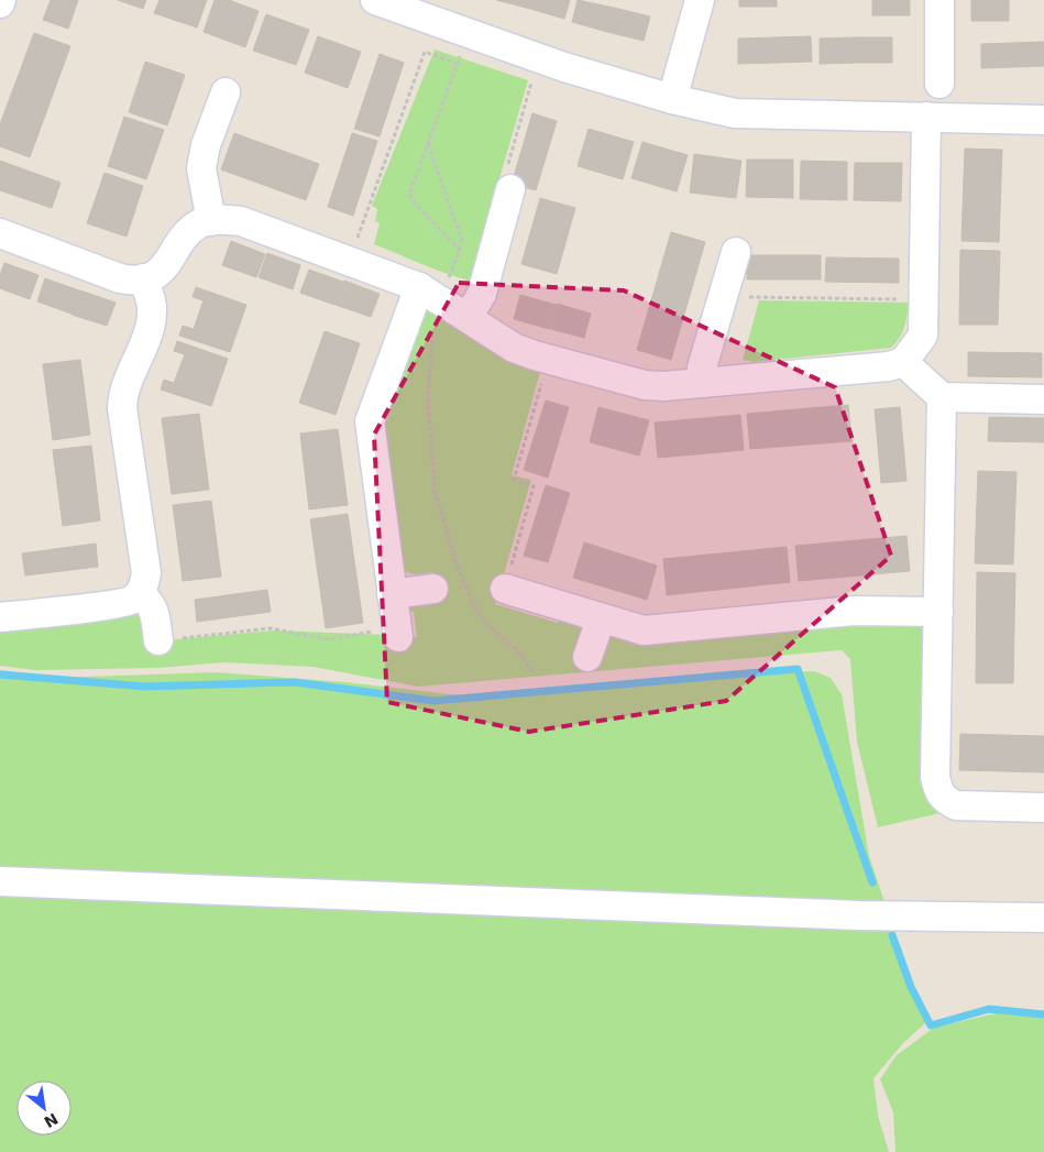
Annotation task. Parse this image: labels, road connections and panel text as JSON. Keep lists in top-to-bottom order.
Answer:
{
  "north": "bottom right"
}
